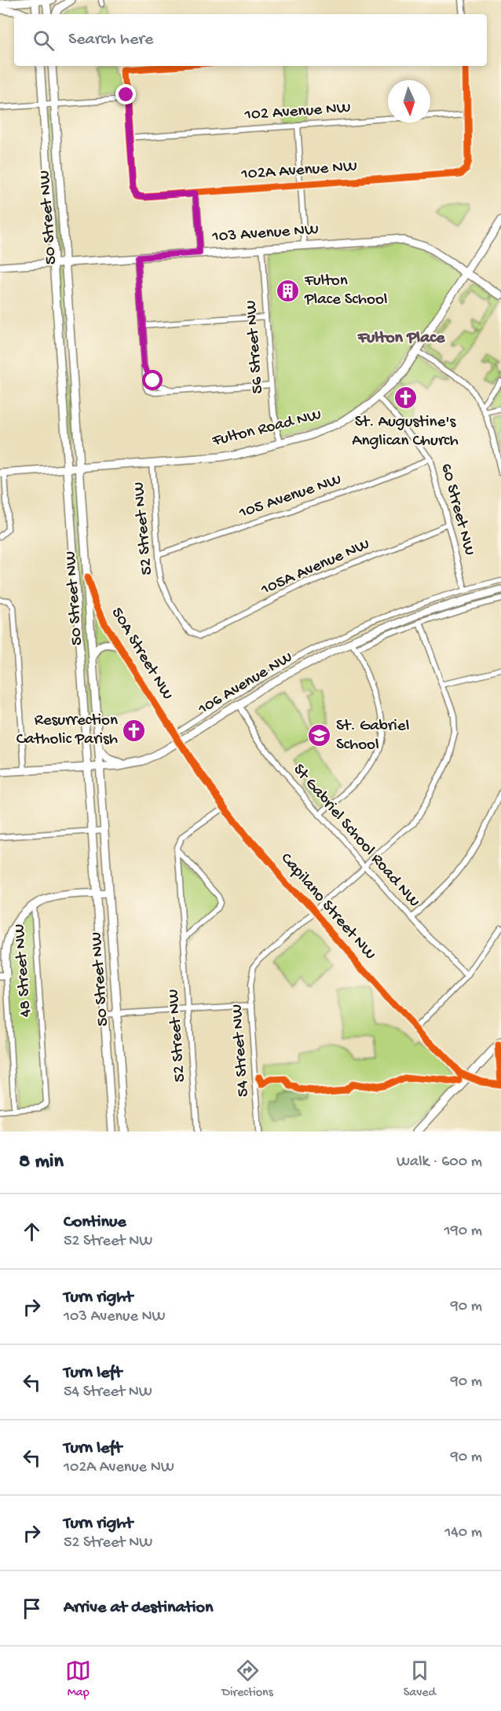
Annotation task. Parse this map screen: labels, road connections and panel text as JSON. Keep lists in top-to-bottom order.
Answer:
{
  "streets": {
    "street": [
      "102 Avenue NW",
      "102A Avenue NW",
      "50 Street NW",
      "103 Avenue NW",
      "56 Street NW",
      "Fulton Road NW",
      "105 Avenue NW",
      "60 Street NW",
      "52 Street NW",
      "105A Avenue NW",
      "50A Street NW",
      "106 Avenue NW",
      "St Gabriel School Road NW",
      "Capilano Street NW",
      "48 Street NW",
      "54 Street NW"
    ]
  },
  "crossings": [
    ["102 Avenue NW", "102A Avenue NW"],
    ["50 Street NW", "103 Avenue NW"],
    ["50 Street NW", "Fulton Road NW"],
    ["50 Street NW", "50A Street NW"],
    ["50 Street NW", "106 Avenue NW"],
    ["103 Avenue NW", "56 Street NW"],
    ["103 Avenue NW", "Fulton Road NW"],
    ["56 Street NW", "Fulton Road NW"],
    ["Fulton Road NW", "60 Street NW"],
    ["Fulton Road NW", "52 Street NW"],
    ["105 Avenue NW", "60 Street NW"],
    ["105 Avenue NW", "52 Street NW"],
    ["60 Street NW", "105A Avenue NW"],
    ["60 Street NW", "106 Avenue NW"],
    ["52 Street NW", "105A Avenue NW"],
    ["50A Street NW", "106 Avenue NW"],
    ["50A Street NW", "Capilano Street NW"],
    ["106 Avenue NW", "St Gabriel School Road NW"],
    ["106 Avenue NW", "Capilano Street NW"],
    ["Capilano Street NW", "54 Street NW"]
  ],
  "districts": ["Fulton Place"],
  "places": {
    "building": ["Fulton Place School"],
    "church": ["St. Augustine's Anglican Church", "Resurrection Catholic Parish"],
    "school or university": ["St. Gabriel School"]
  },
  "north": "bottom",
  "page": {
    "search": "Search here",
    "heading": ["8 min", "Walk · 600 m"],
    "list": [
      ["Continue", "52 Street NW", "190 m"],
      ["Turn right", "103 Avenue NW", "90 m"],
      ["Turn left", "54 Street NW", "90 m"],
      ["Turn left", "102A Avenue NW", "90 m"],
      ["Turn right", "52 Street NW", "140 m"],
      "Arrive at destination"
    ],
    "nav": ["Map", "Directions", "Saved"]
  }
}
